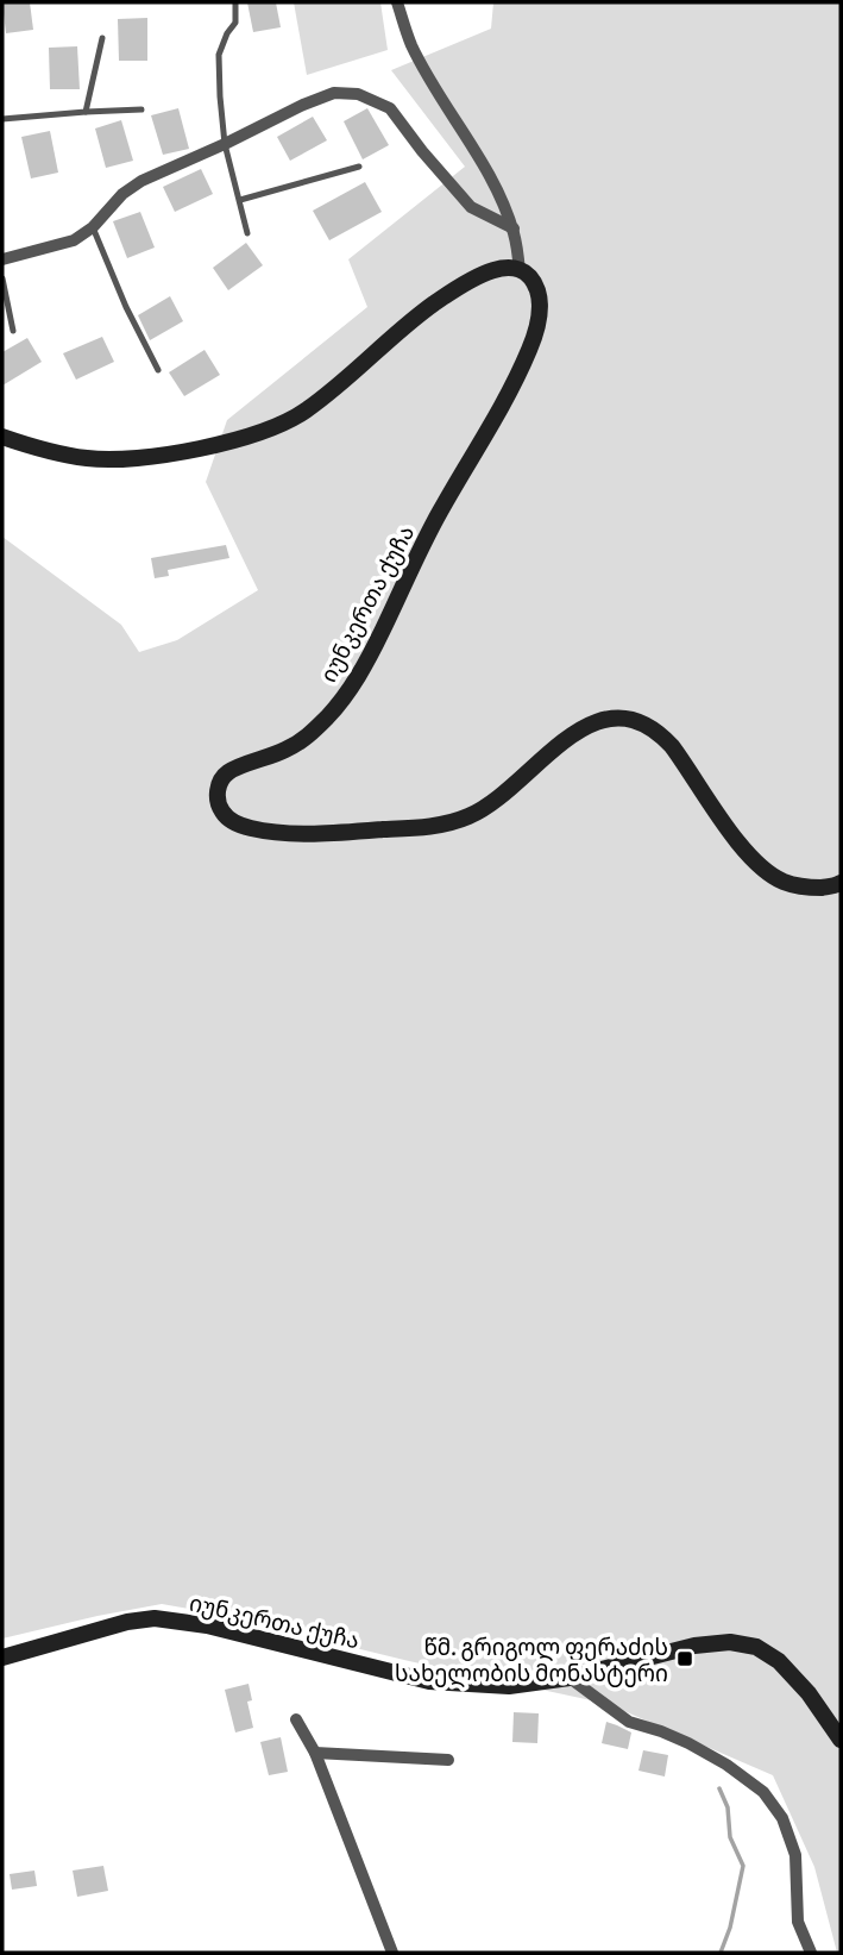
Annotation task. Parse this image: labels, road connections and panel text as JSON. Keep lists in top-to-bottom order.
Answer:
{
  "streets": {
    "main road": ["იუნკერთა ქუჩა"]
  },
  "places": {
    "transit": ["წმ. გრიგოლ ფერაძის სახელობის მონასტერი"]
  }
}
